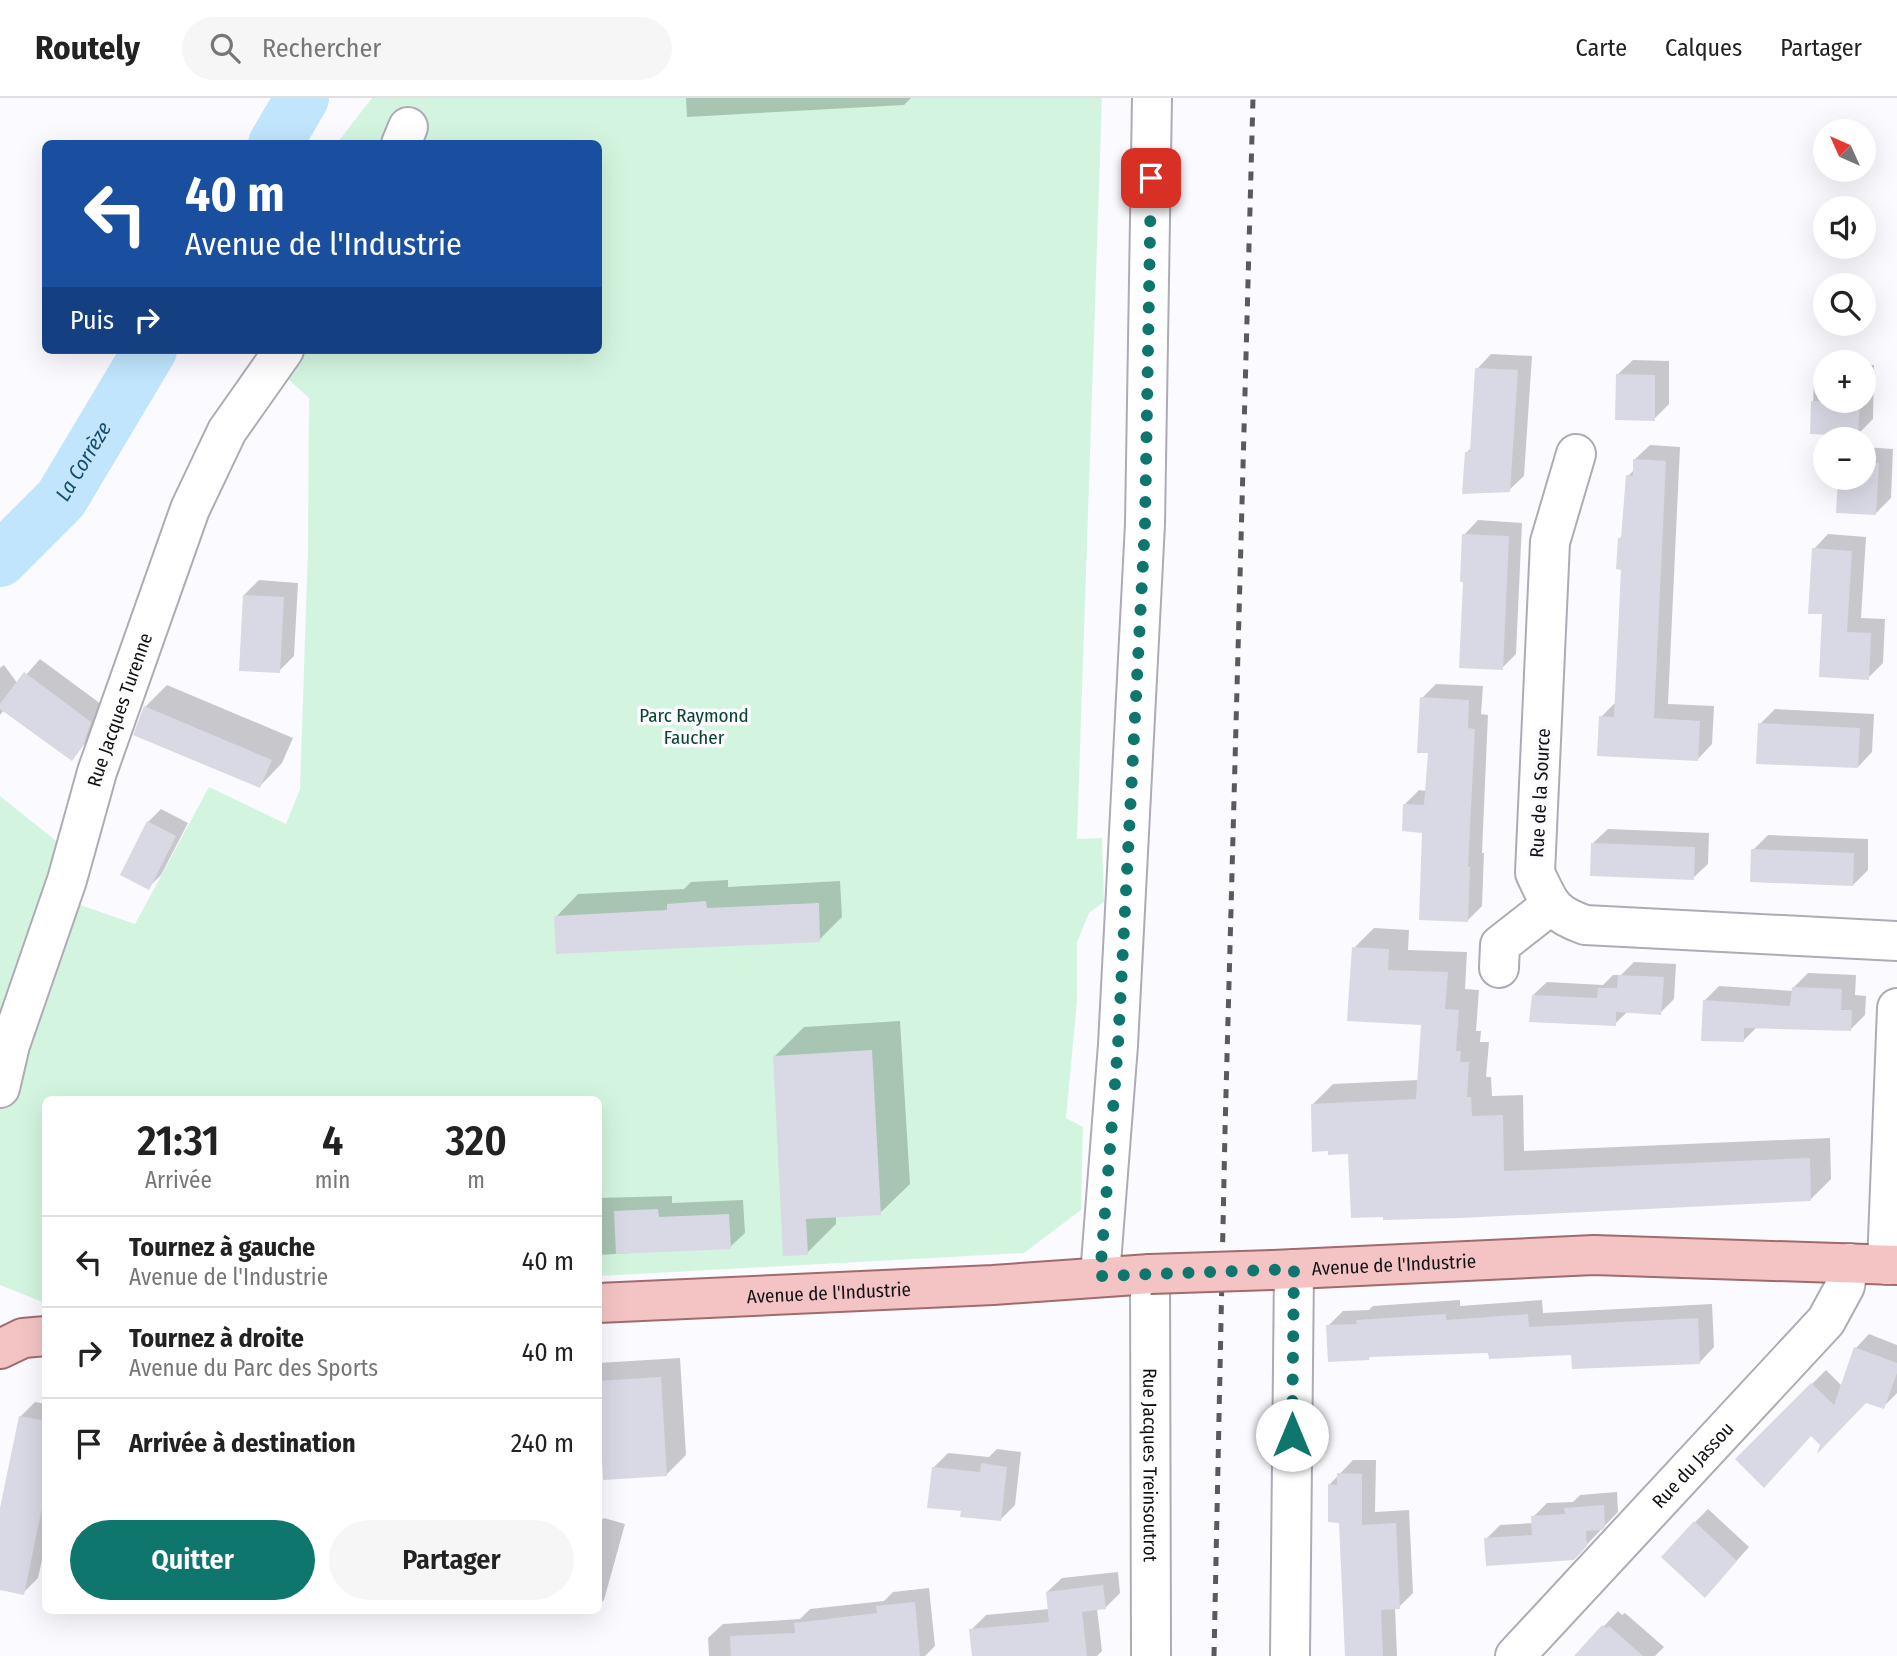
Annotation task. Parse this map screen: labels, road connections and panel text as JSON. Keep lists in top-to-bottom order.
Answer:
{
  "streets": {
    "main road": ["Avenue de l'Industrie"],
    "street": [
      "Rue Jacques Turenne",
      "Rue de la Source",
      "Rue Jacques Treinsoutrot",
      "Rue du Jassou"
    ]
  },
  "crossings": [
    ["Avenue de l'Industrie", "Rue Jacques Treinsoutrot"],
    ["Avenue de l'Industrie", "Rue du Jassou"]
  ],
  "water": ["La Corrèze"],
  "parks": ["Parc Raymond Faucher"],
  "north": "top left",
  "page": {
    "header": "Routely",
    "search": "Rechercher",
    "nav": ["Carte", "Calques", "Partager"],
    "map_buttons": ["+", "−"],
    "turn": ["40 m", "Avenue de l'Industrie"],
    "then": "Puis",
    "eta": [
      "21:31",
      "Arrivée",
      "4",
      "min",
      "320",
      "m"
    ],
    "list": [
      {
        "name": "Tournez à gauche",
        "note": "Avenue de l'Industrie",
        "value": "40 m"
      },
      {
        "name": "Tournez à droite",
        "note": "Avenue du Parc des Sports",
        "value": "40 m"
      },
      {
        "name": "Arrivée à destination",
        "value": "240 m"
      }
    ],
    "buttons": ["Quitter", "Partager"]
  }
}
